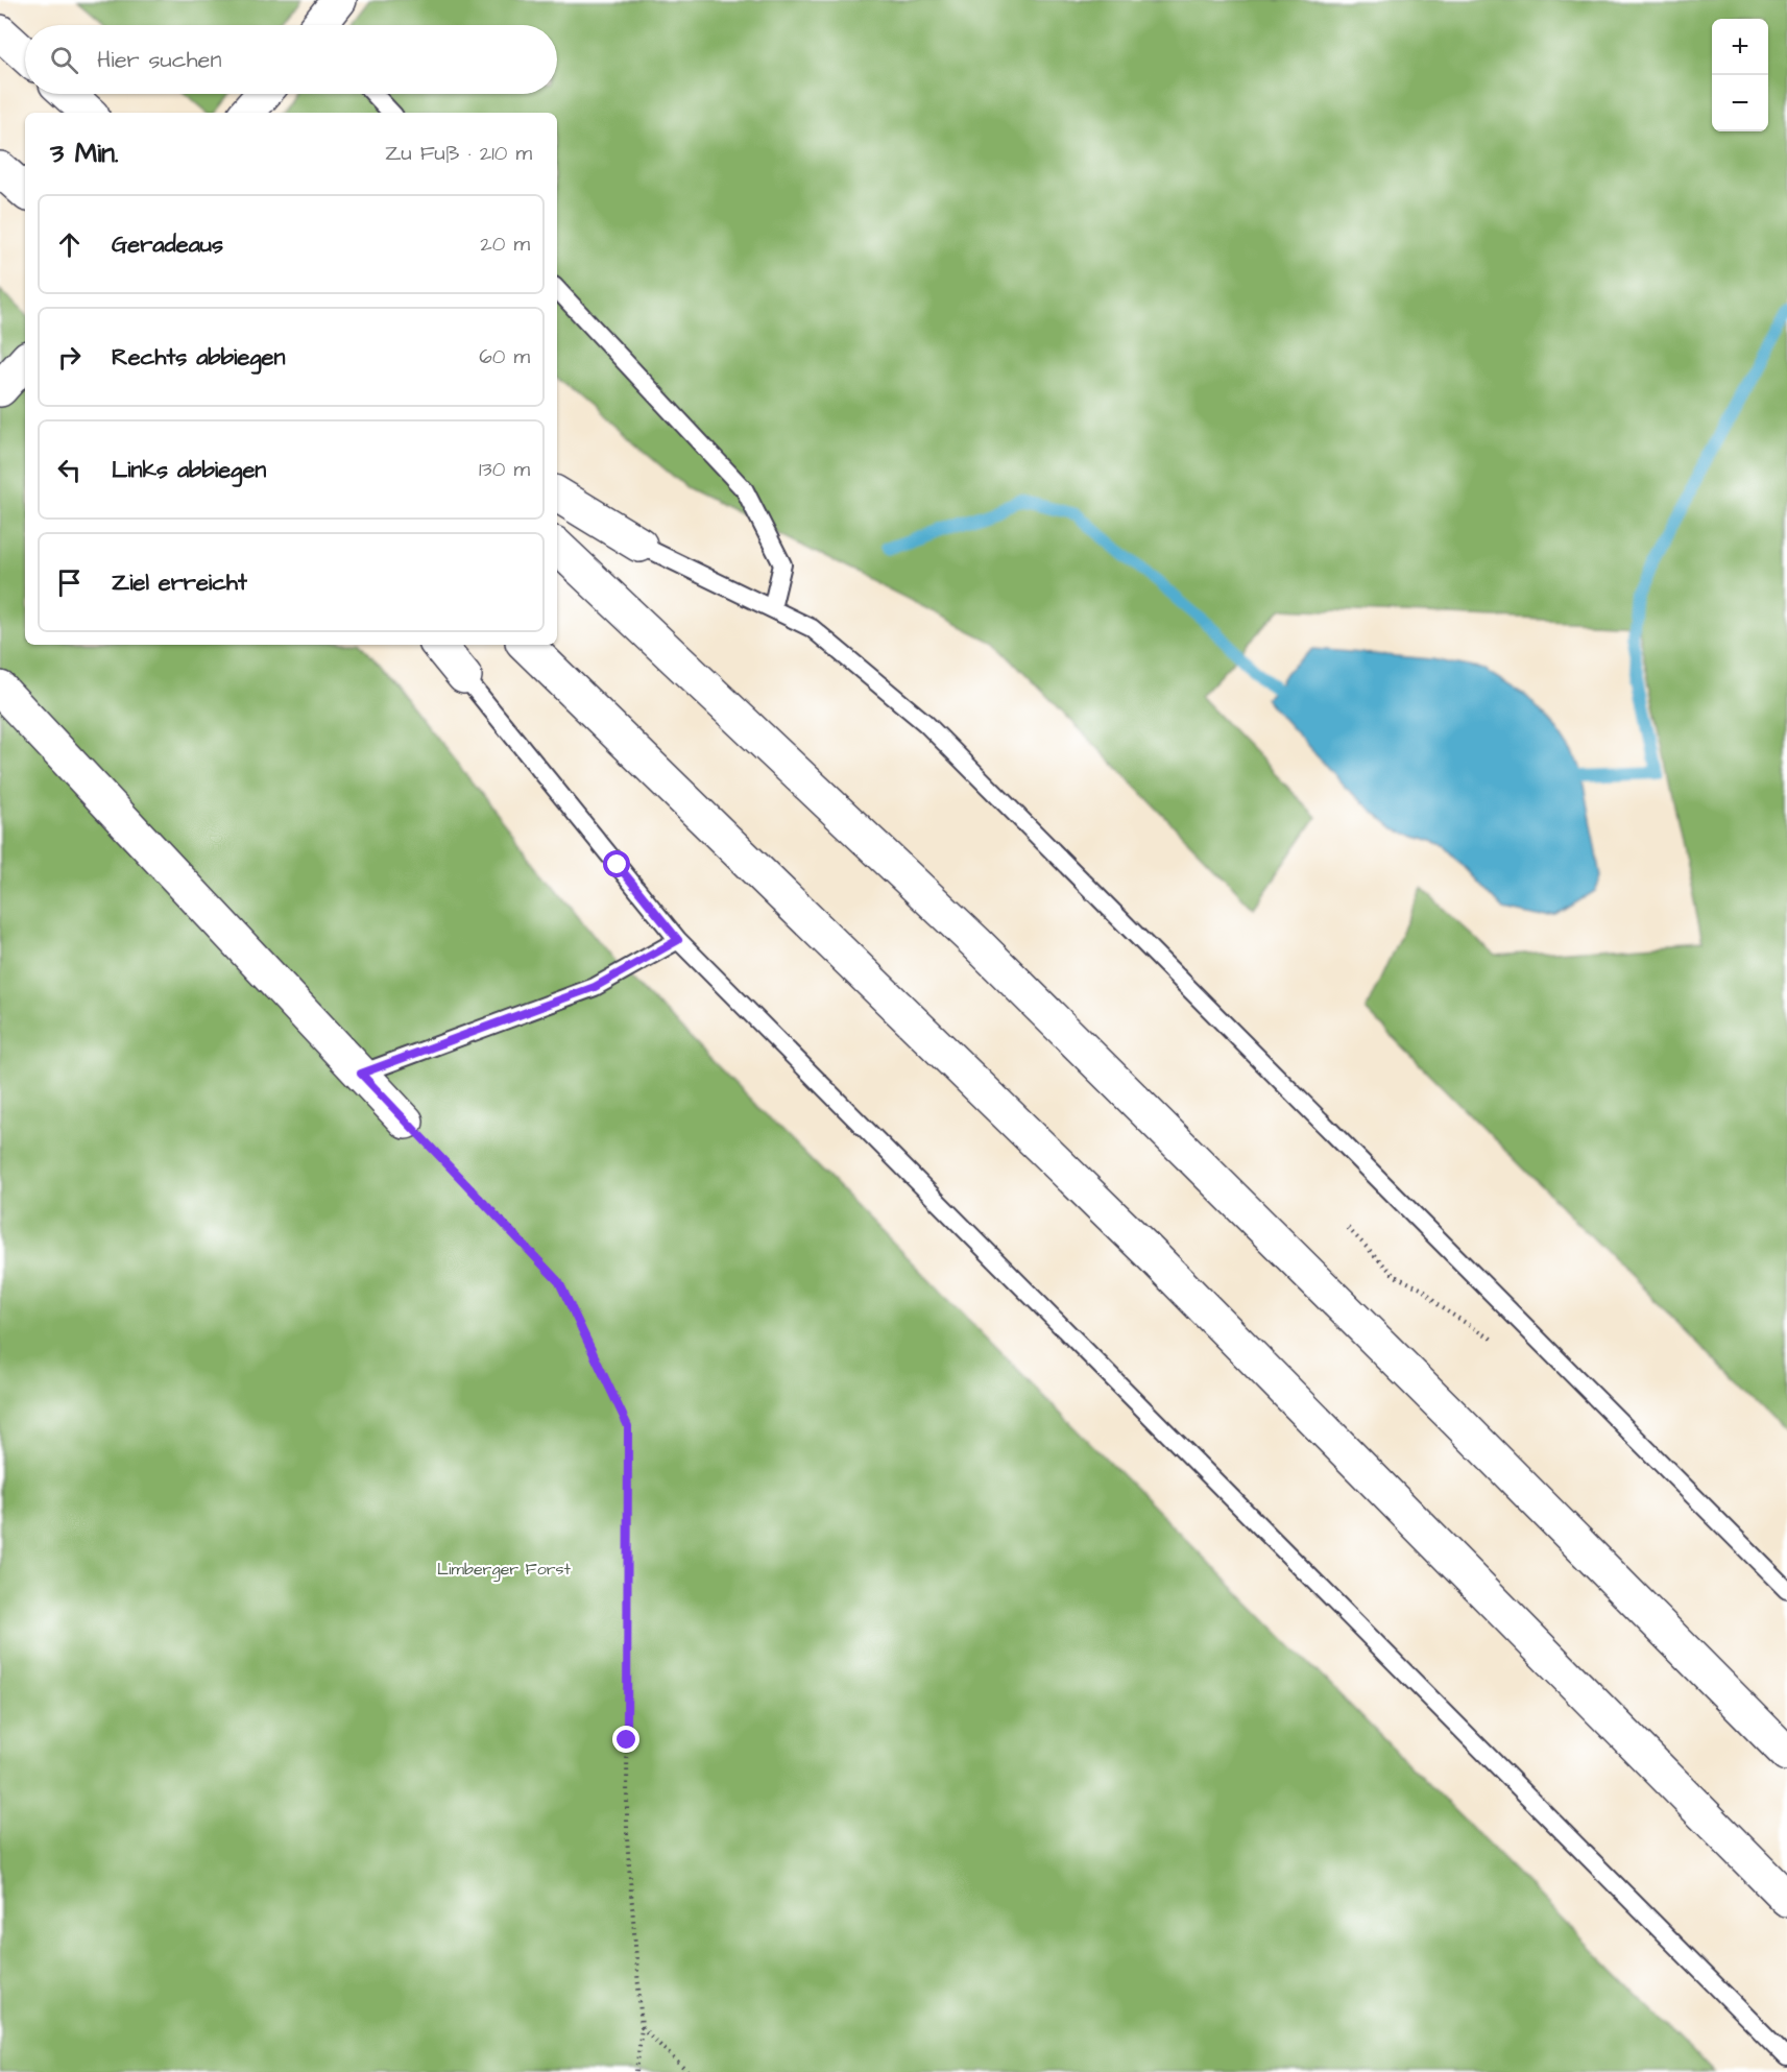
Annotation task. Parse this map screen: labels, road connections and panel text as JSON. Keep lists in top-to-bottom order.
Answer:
{
  "parks": ["Limberger Forst"],
  "page": {
    "map_buttons": ["+", "−"],
    "search": "Hier suchen",
    "heading": ["3 Min.", "Zu Fuß · 210 m"],
    "list": [
      ["Geradeaus", "20 m"],
      ["Rechts abbiegen", "60 m"],
      ["Links abbiegen", "130 m"],
      "Ziel erreicht"
    ]
  }
}
